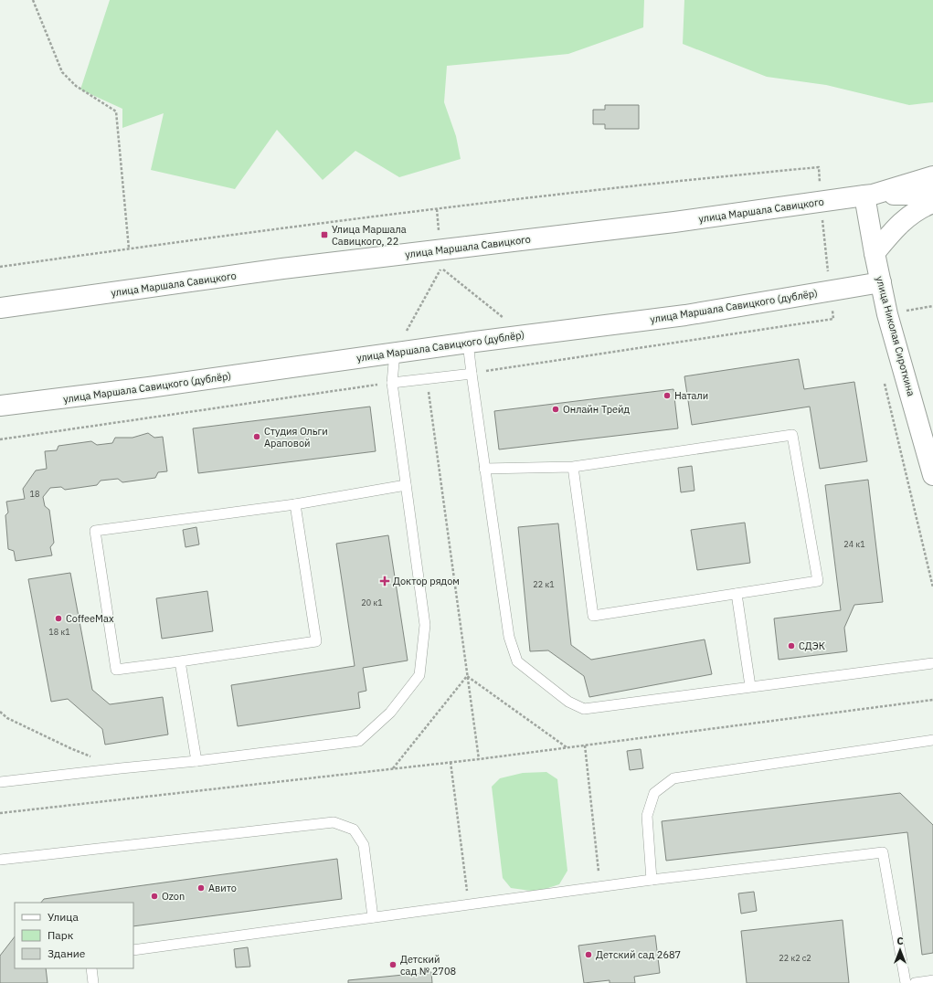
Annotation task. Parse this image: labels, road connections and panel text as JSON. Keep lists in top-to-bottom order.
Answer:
{
  "streets": {
    "street": ["улица Маршала Савицкого", "улица Маршала Савицкого (дублёр)", "улица Николая Сироткина"]
  },
  "crossings": [
    ["улица Маршала Савицкого", "улица Николая Сироткина"],
    ["улица Маршала Савицкого (дублёр)", "улица Николая Сироткина"]
  ],
  "places": {
    "transit": ["Улица Маршала Савицкого, 22"],
    "other": [
      "Натали",
      "Онлайн Трейд",
      "Студия Ольги Араповой",
      "CoffeeMax",
      "СДЭК",
      "Авито",
      "Ozon",
      "Детский сад 2687",
      "Детский сад № 2708"
    ],
    "health": ["Доктор рядом"]
  },
  "house_numbers": [
    "18",
    "24 к1",
    "22 к1",
    "20 к1",
    "18 к1",
    "22 к2 с2"
  ],
  "legend": ["Улица", "Парк", "Здание"],
  "north": "top"
}
